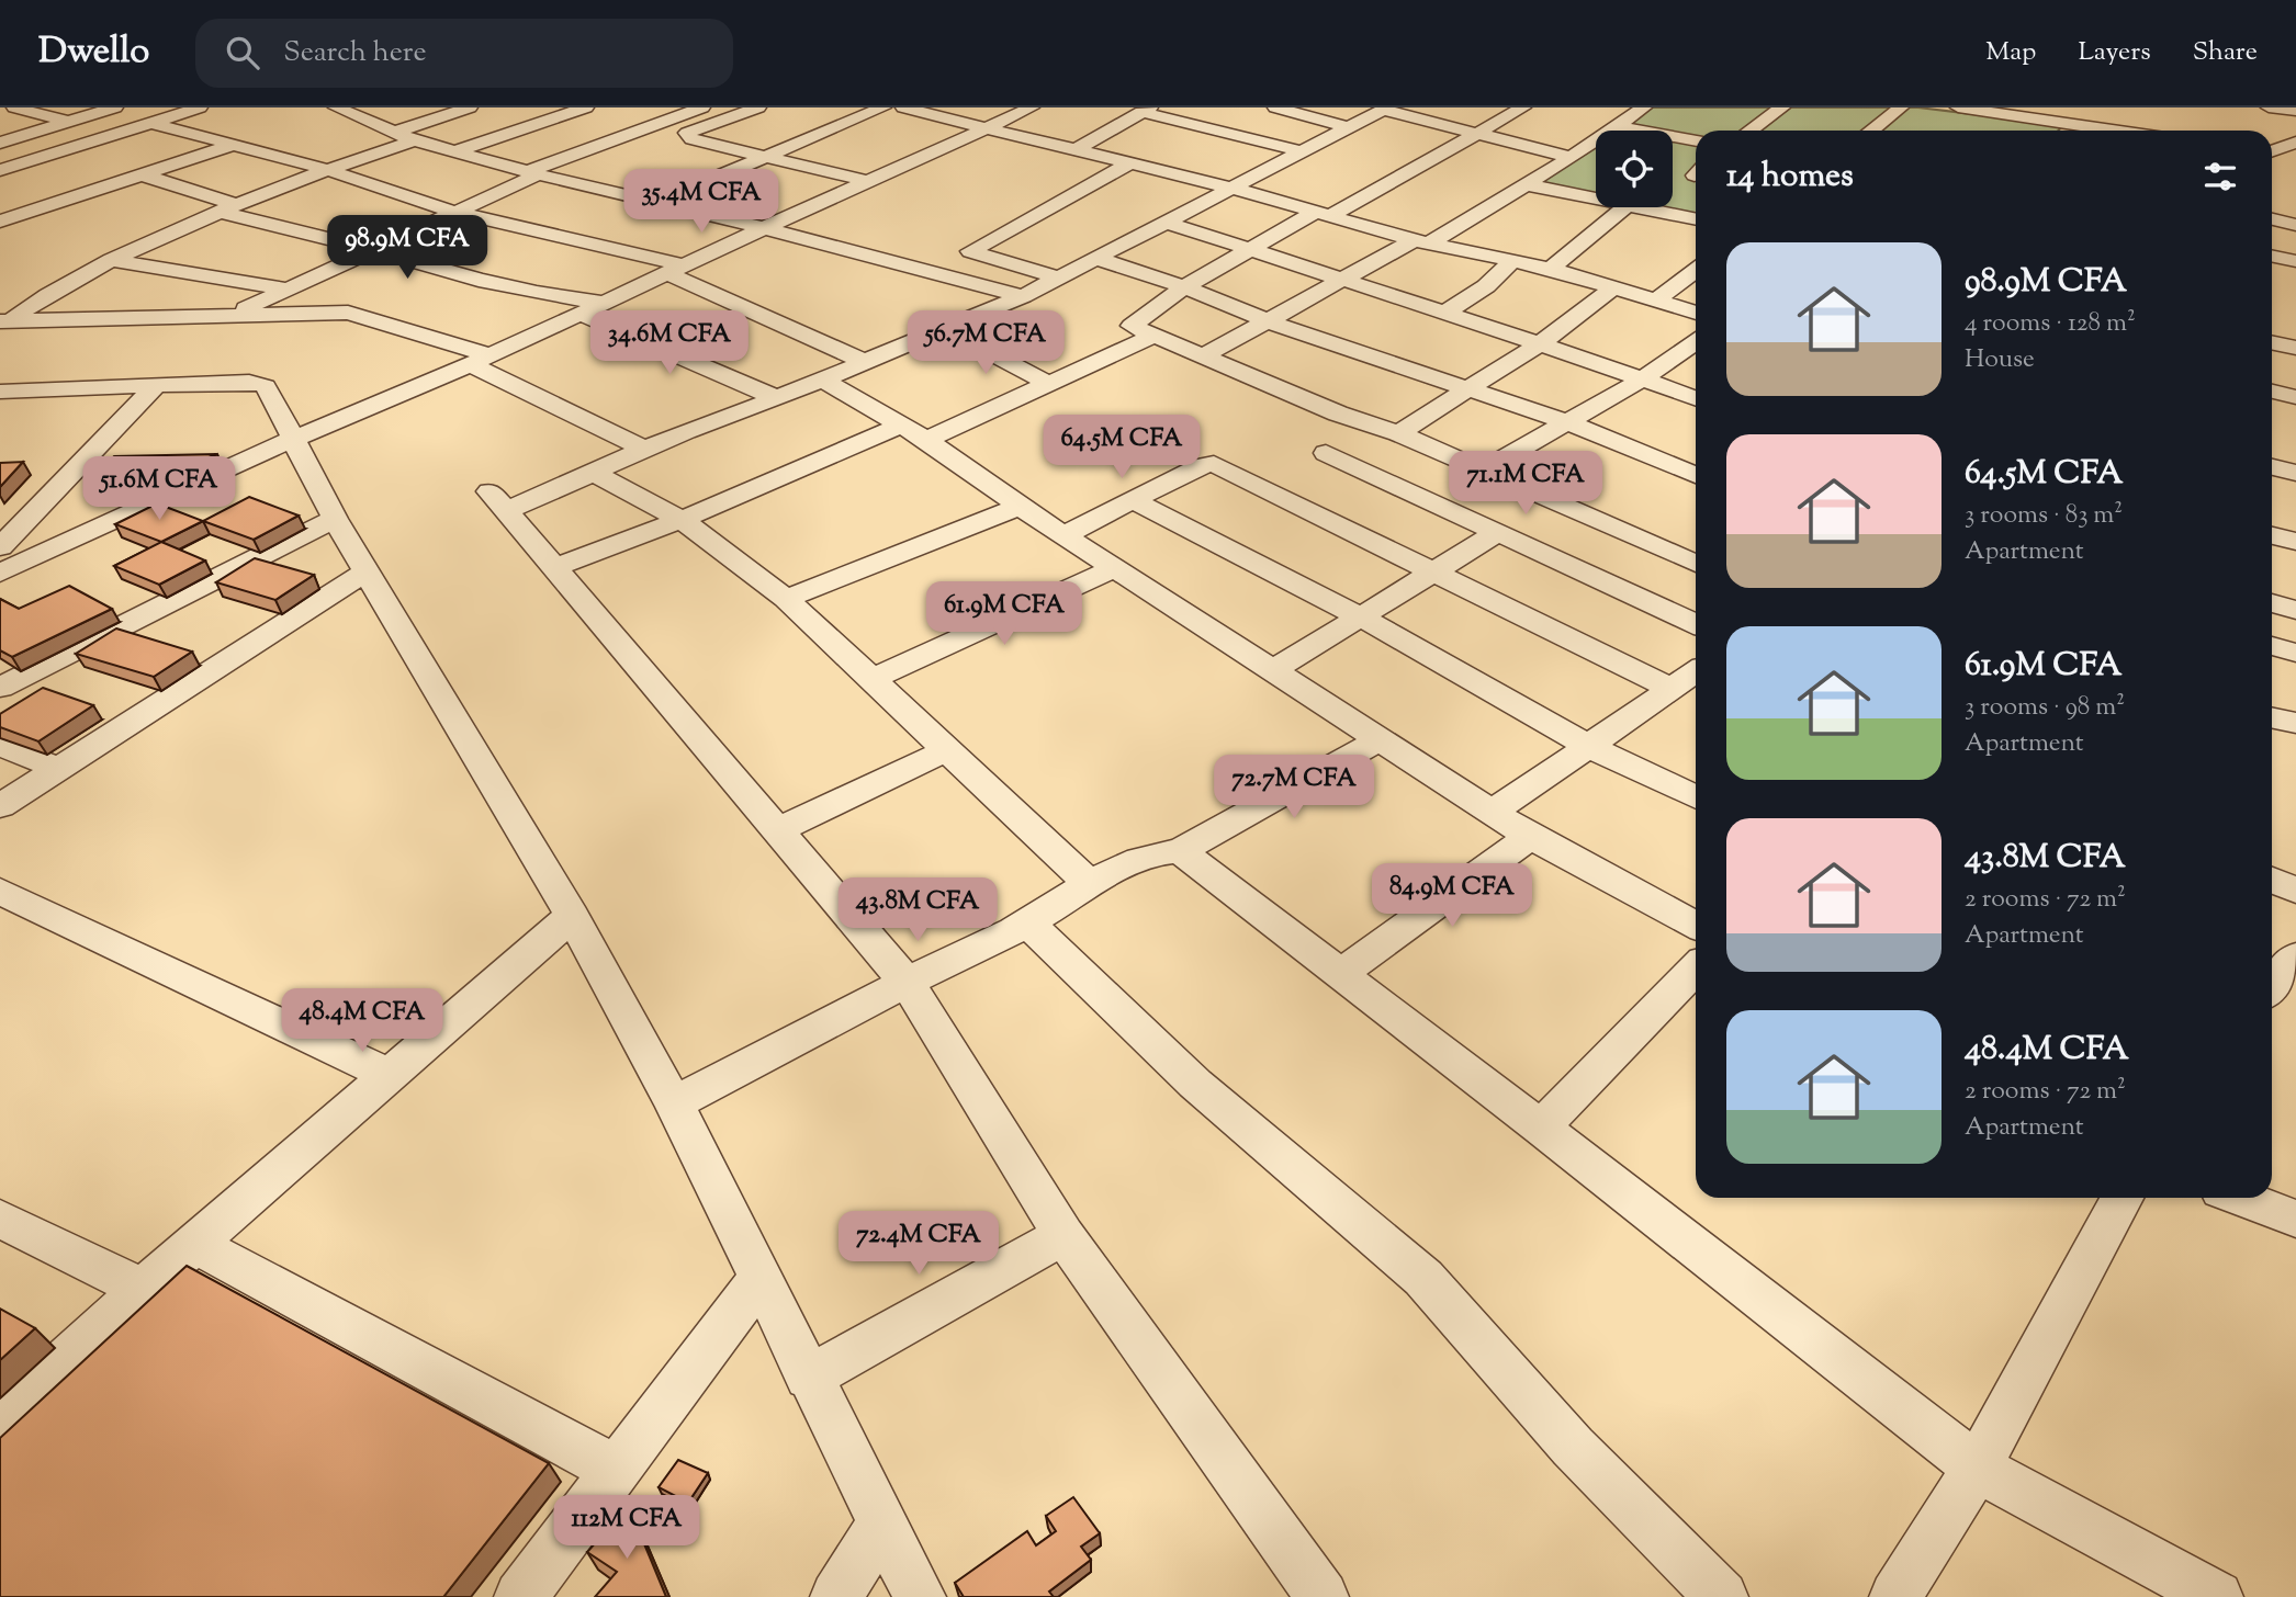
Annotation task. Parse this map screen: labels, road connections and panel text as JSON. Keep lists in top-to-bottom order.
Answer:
{
  "page": {
    "header": "Dwello",
    "search": "Search here",
    "nav": ["Map", "Layers", "Share"],
    "heading": "14 homes",
    "price": [
      "35.4M CFA",
      "98.9M CFA",
      "34.6M CFA",
      "56.7M CFA",
      "64.5M CFA",
      "71.1M CFA",
      "51.6M CFA",
      "61.9M CFA",
      "72.7M CFA",
      "84.9M CFA",
      "43.8M CFA",
      "48.4M CFA",
      "72.4M CFA",
      "112M CFA"
    ],
    "list": [
      {
        "name": "98.9M CFA",
        "note": "4 rooms · 128 m² · House"
      },
      {
        "name": "64.5M CFA",
        "note": "3 rooms · 83 m² · Apartment"
      },
      {
        "name": "61.9M CFA",
        "note": "3 rooms · 98 m² · Apartment"
      },
      {
        "name": "43.8M CFA",
        "note": "2 rooms · 72 m² · Apartment"
      },
      {
        "name": "48.4M CFA",
        "note": "2 rooms · 72 m² · Apartment"
      }
    ]
  }
}
